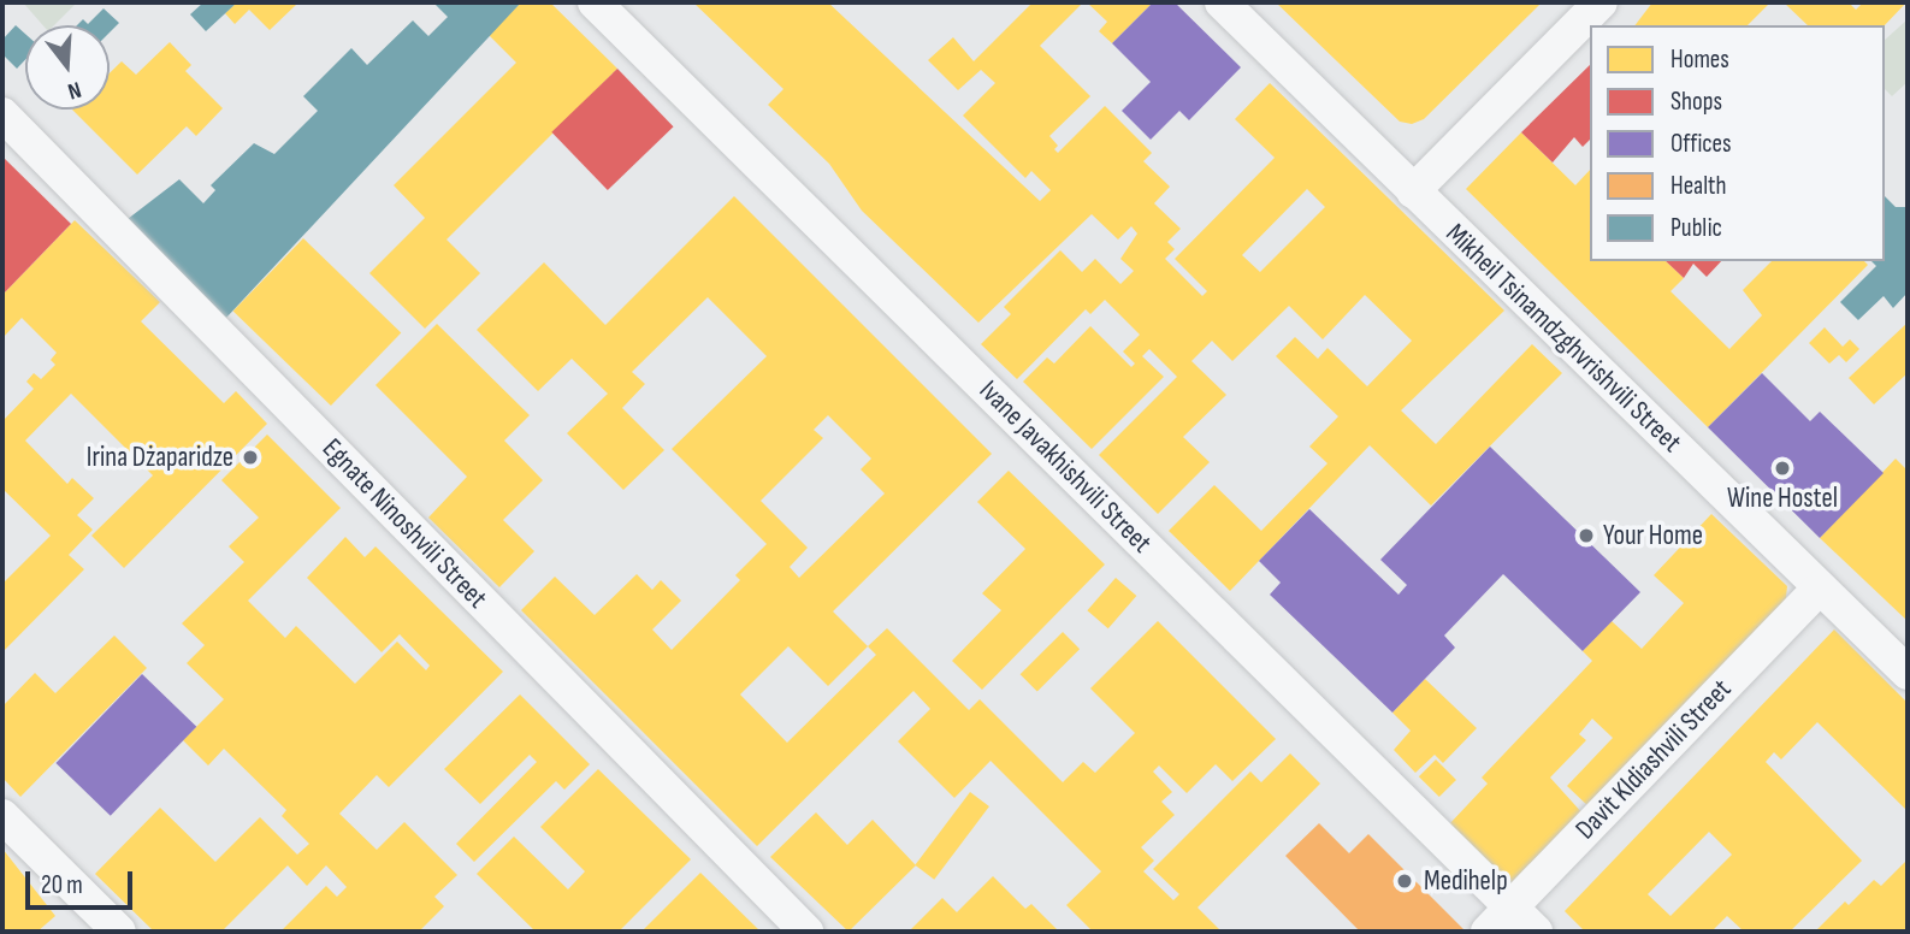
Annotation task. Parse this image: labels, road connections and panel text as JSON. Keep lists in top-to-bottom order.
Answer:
{
  "streets": {
    "street": [
      "Mikheil Tsinamdzghvrishvili Street",
      "Ivane Javakhishvili Street",
      "Egnate Ninoshvili Street",
      "Davit Kldiashvili Street"
    ]
  },
  "crossings": [
    ["Mikheil Tsinamdzghvrishvili Street", "Davit Kldiashvili Street"],
    ["Ivane Javakhishvili Street", "Davit Kldiashvili Street"]
  ],
  "places": [
    "Irina Dżaparidze",
    "Wine Hostel",
    "Your Home",
    "Medihelp"
  ],
  "legend": [
    "Homes",
    "Shops",
    "Offices",
    "Health",
    "Public"
  ],
  "scale_bar": "20 m",
  "north": "bottom"
}
